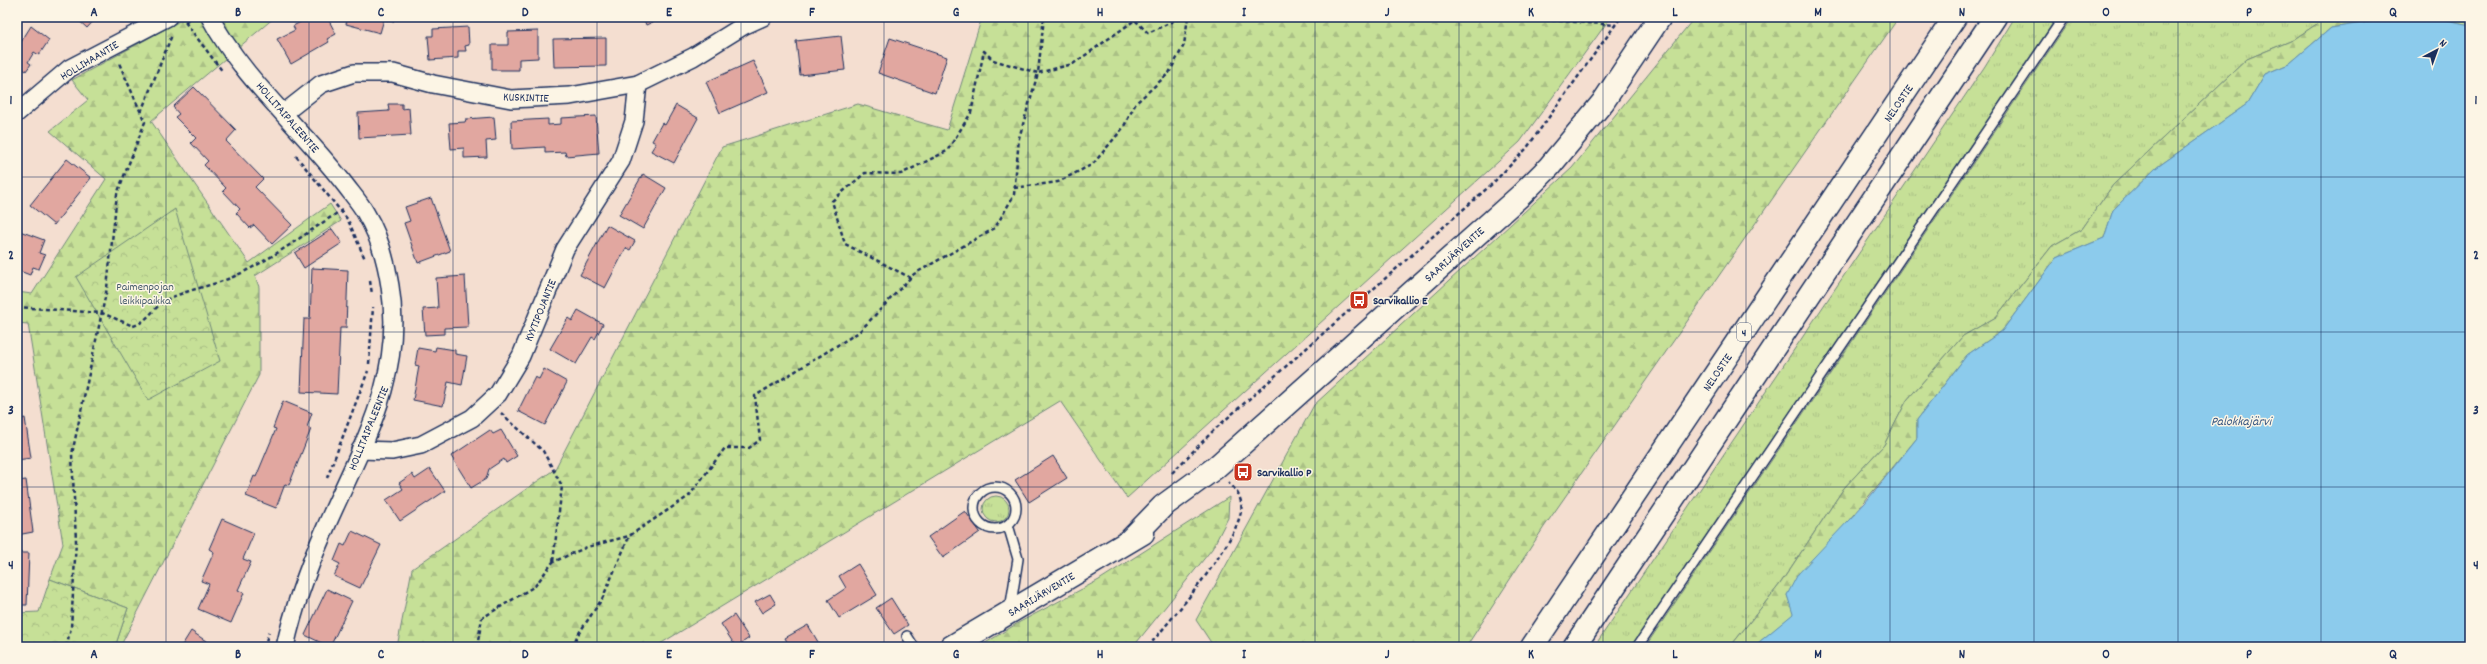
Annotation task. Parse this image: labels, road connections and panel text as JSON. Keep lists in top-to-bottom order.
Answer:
{
  "streets": {
    "main road": ["NELOSTIE", "SAARIJÄRVENTIE", "4"],
    "street": [
      "HOLLIHAANTIE",
      "KUSKINTIE",
      "HOLLITAIPALEENTIE",
      "KYYTIPOJANTIE"
    ]
  },
  "crossings": [
    ["KUSKINTIE", "HOLLITAIPALEENTIE"],
    ["KUSKINTIE", "KYYTIPOJANTIE"],
    ["HOLLITAIPALEENTIE", "KYYTIPOJANTIE"]
  ],
  "water": ["Palokkajärvi"],
  "parks": ["Paimenpojan leikkipaikka"],
  "places": {
    "bus stop": ["Sarvikallio E", "Sarvikallio P"]
  },
  "north": "top right",
  "grid": {
    "columns": [
      "A",
      "B",
      "C",
      "D",
      "E",
      "F",
      "G",
      "H",
      "I",
      "J",
      "K",
      "L",
      "M",
      "N",
      "O",
      "P",
      "Q"
    ],
    "rows": [
      "1",
      "2",
      "3",
      "4"
    ]
  }
}
